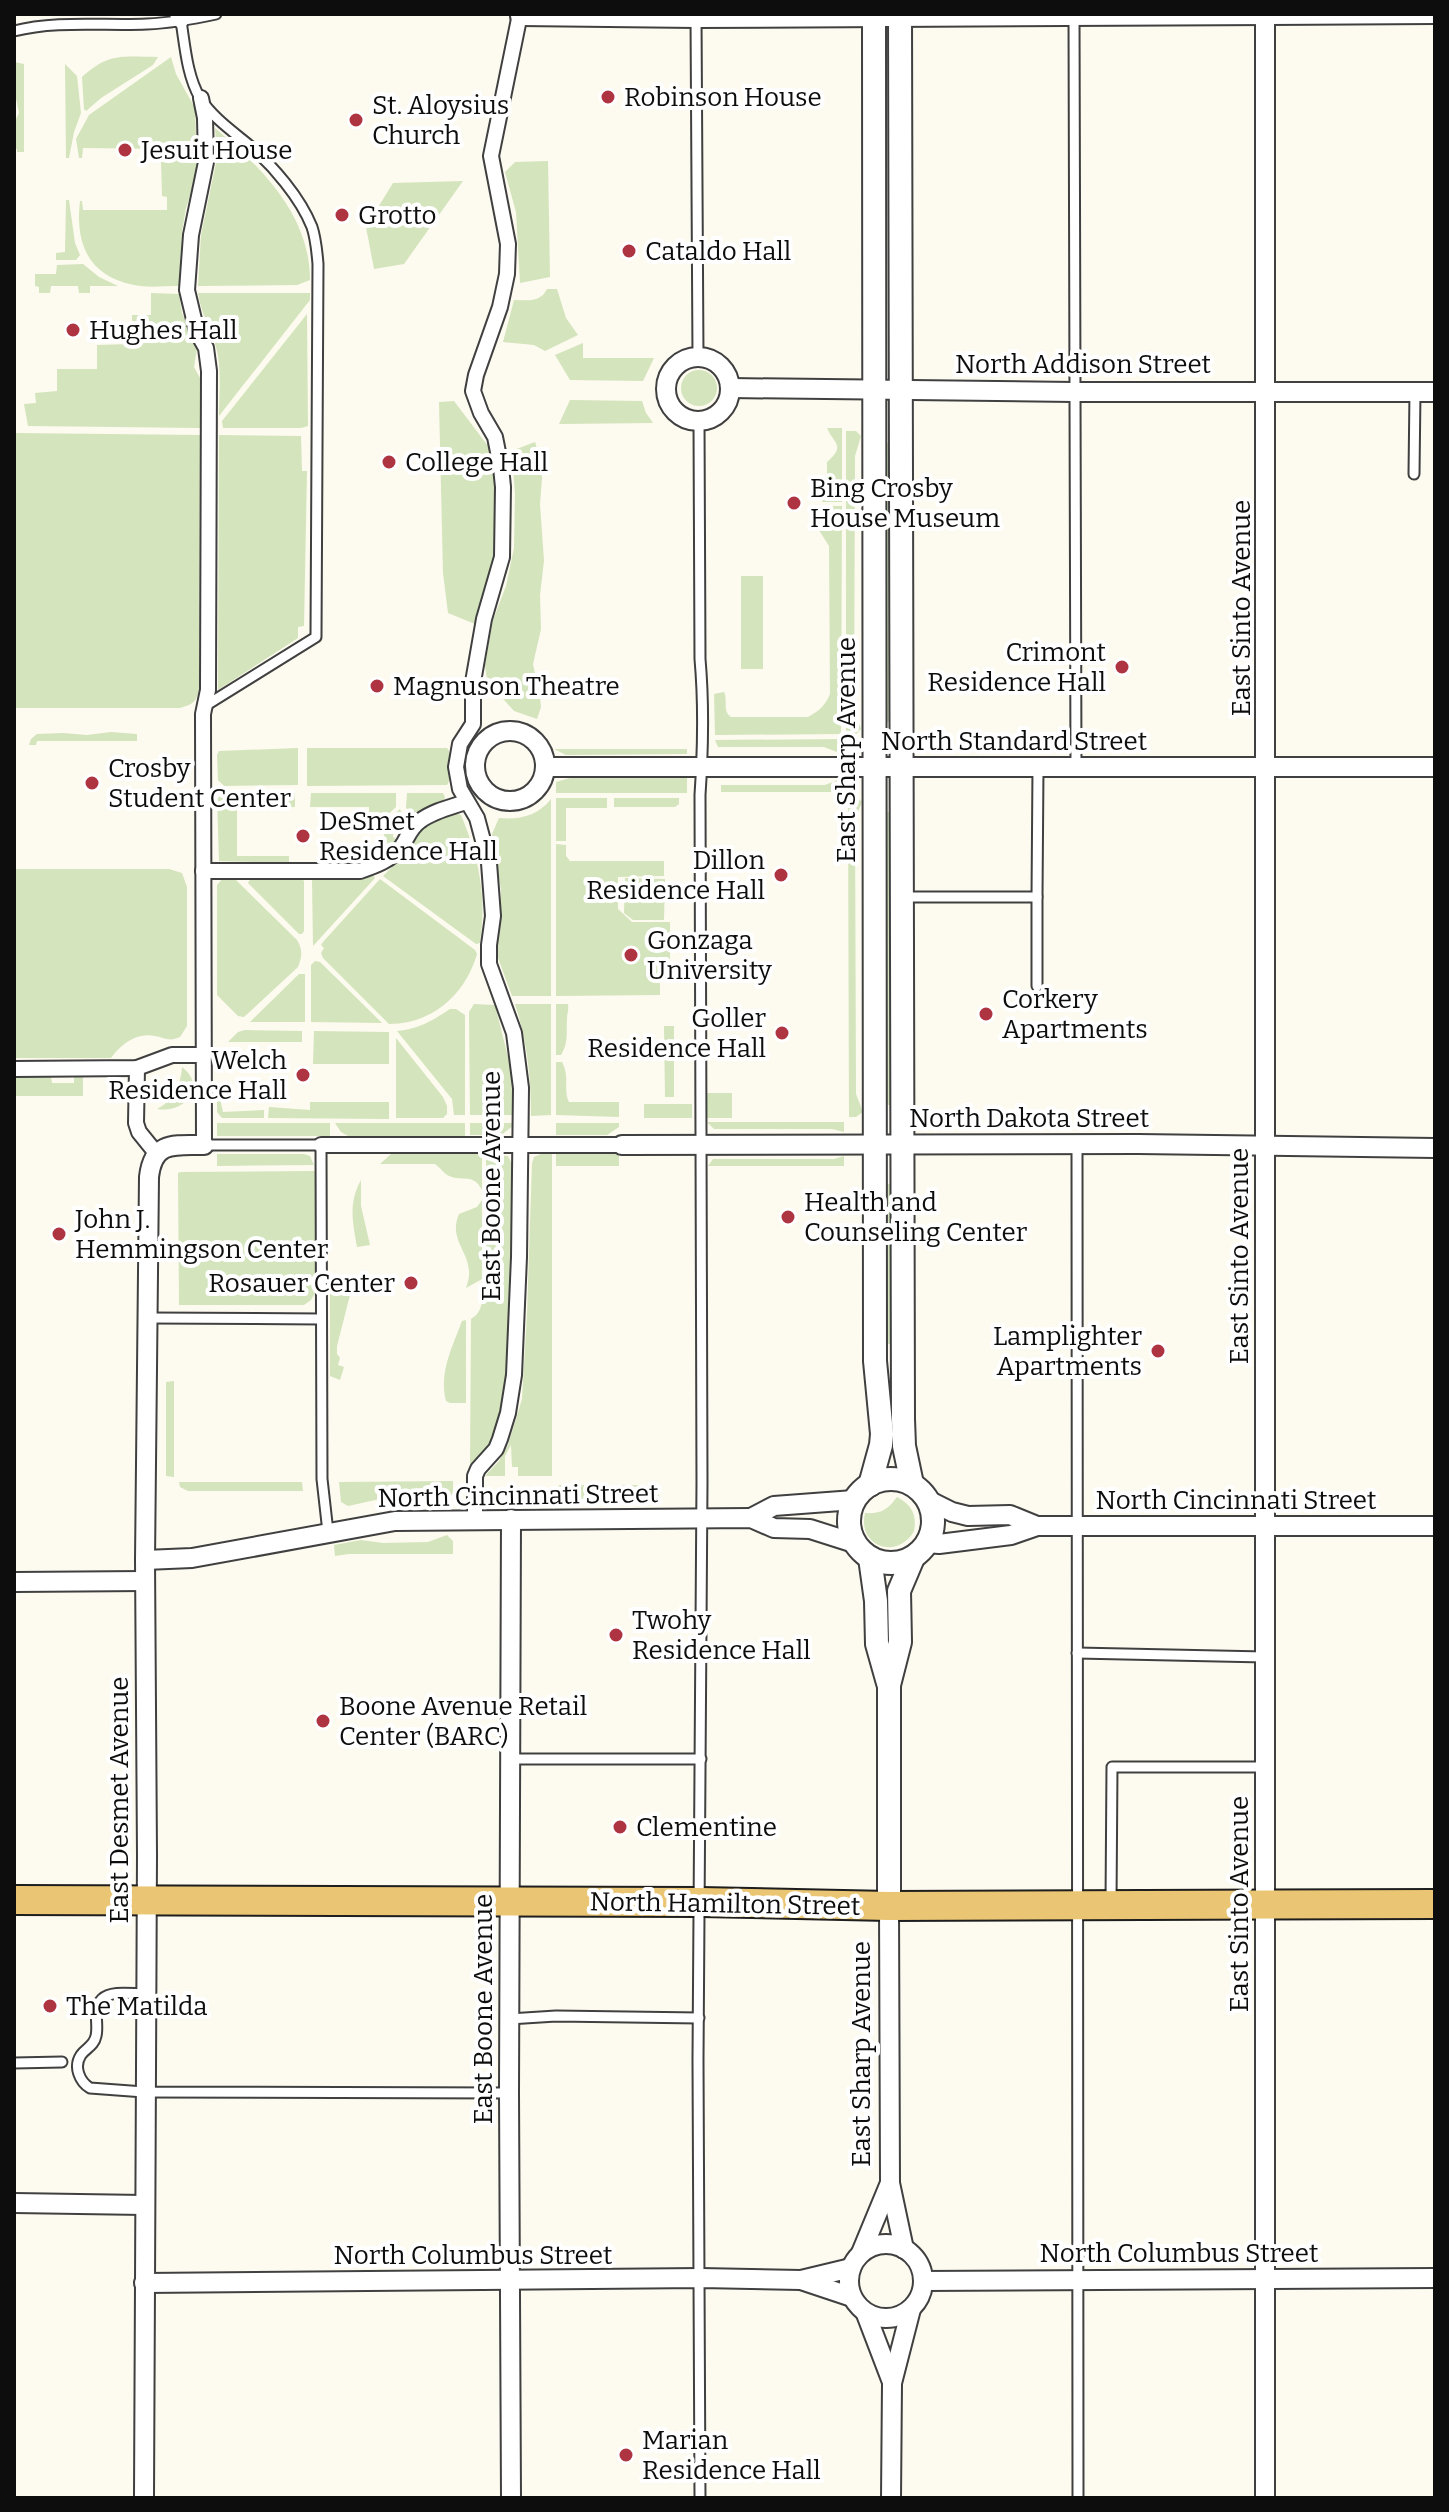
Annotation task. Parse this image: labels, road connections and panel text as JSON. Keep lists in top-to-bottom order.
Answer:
{
  "streets": {
    "main road": ["North Hamilton Street"],
    "street": [
      "North Addison Street",
      "East Sinto Avenue",
      "North Standard Street",
      "East Sharp Avenue",
      "North Dakota Street",
      "East Boone Avenue",
      "North Cincinnati Street",
      "East Desmet Avenue",
      "North Columbus Street"
    ]
  },
  "crossings": [
    ["North Addison Street", "East Sinto Avenue"],
    ["North Addison Street", "East Sharp Avenue"],
    ["East Sinto Avenue", "North Standard Street"],
    ["East Sinto Avenue", "North Dakota Street"],
    ["East Sinto Avenue", "North Cincinnati Street"],
    ["East Sinto Avenue", "North Hamilton Street"],
    ["East Sinto Avenue", "North Columbus Street"],
    ["North Standard Street", "East Sharp Avenue"],
    ["East Sharp Avenue", "North Dakota Street"],
    ["East Sharp Avenue", "North Cincinnati Street"],
    ["East Sharp Avenue", "North Hamilton Street"],
    ["East Sharp Avenue", "North Columbus Street"],
    ["East Boone Avenue", "North Cincinnati Street"],
    ["East Boone Avenue", "North Hamilton Street"],
    ["East Boone Avenue", "North Columbus Street"],
    ["North Cincinnati Street", "East Desmet Avenue"],
    ["East Desmet Avenue", "North Hamilton Street"],
    ["East Desmet Avenue", "North Columbus Street"]
  ],
  "places": [
    "Robinson House",
    "St. Aloysius Church",
    "Jesuit House",
    "Grotto",
    "Cataldo Hall",
    "Hughes Hall",
    "College Hall",
    "Bing Crosby House Museum",
    "Crimont Residence Hall",
    "Magnuson Theatre",
    "Crosby Student Center",
    "DeSmet Residence Hall",
    "Dillon Residence Hall",
    "Gonzaga University",
    "Corkery Apartments",
    "Goller Residence Hall",
    "Welch Residence Hall",
    "Health and Counseling Center",
    "John J. Hemmingson Center",
    "Rosauer Center",
    "Lamplighter Apartments",
    "Twohy Residence Hall",
    "Boone Avenue Retail Center (BARC)",
    "Clementine",
    "The Matilda",
    "Marian Residence Hall"
  ]
}
